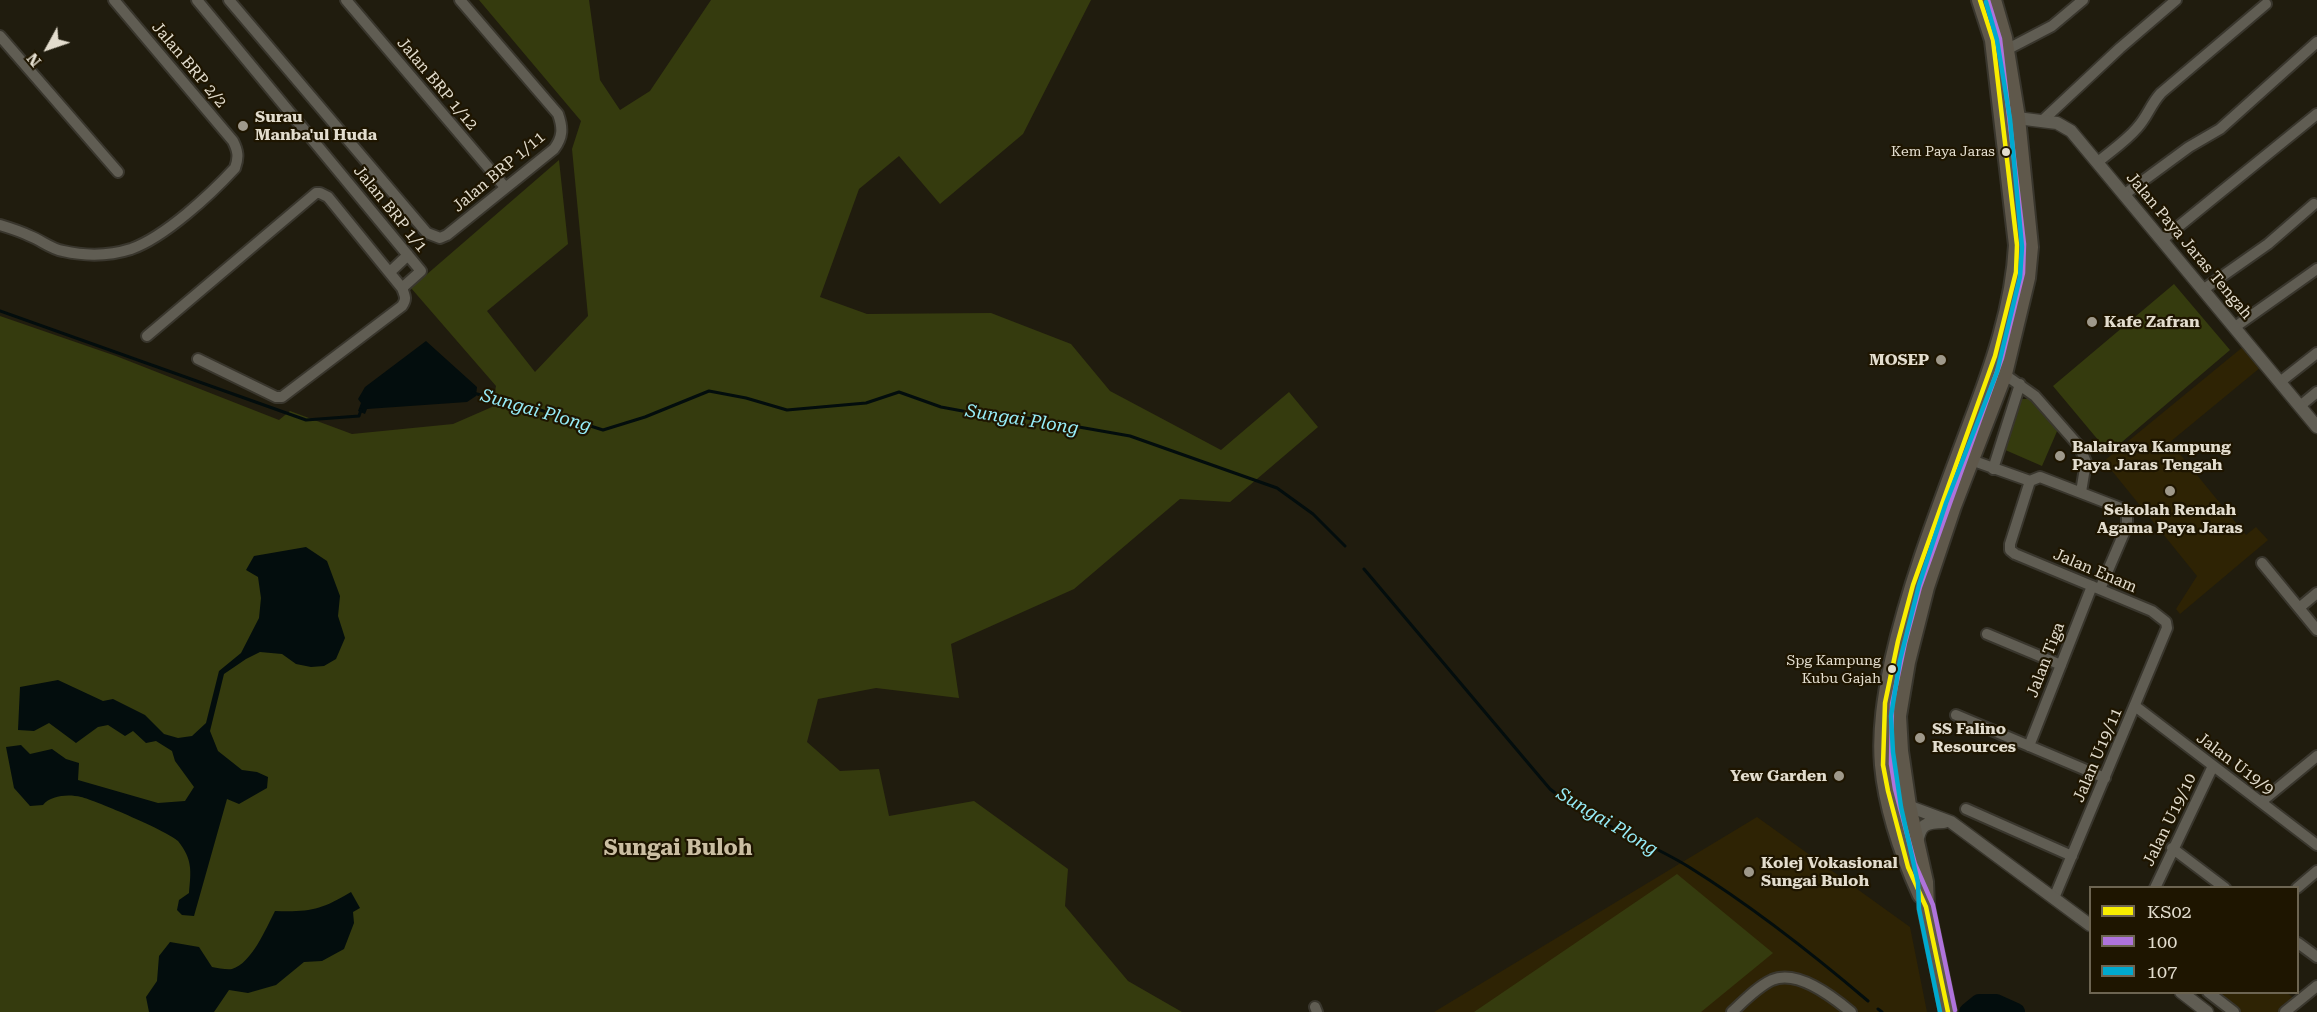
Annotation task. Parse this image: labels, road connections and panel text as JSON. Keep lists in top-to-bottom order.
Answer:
{
  "streets": {
    "street": [
      "Jalan BRP 2/2",
      "Jalan BRP 1/12",
      "Jalan BRP 1/11",
      "Jalan BRP 1/1",
      "Jalan Paya Jaras Tengah",
      "Jalan Enam",
      "Jalan Tiga",
      "Jalan U19/11",
      "Jalan U19/9",
      "Jalan U19/10"
    ]
  },
  "crossings": [
    ["Jalan BRP 1/12", "Jalan BRP 1/11"],
    ["Jalan Enam", "Jalan Tiga"],
    ["Jalan Enam", "Jalan U19/11"],
    ["Jalan U19/11", "Jalan U19/9"],
    ["Jalan U19/9", "Jalan U19/10"]
  ],
  "districts": ["Sungai Buloh"],
  "water": ["Sungai Plong"],
  "places": [
    "Surau Manba'ul Huda",
    "Kem Paya Jaras",
    "Kafe Zafran",
    "MOSEP",
    "Balairaya Kampung Paya Jaras Tengah",
    "Sekolah Rendah Agama Paya Jaras",
    "Spg Kampung Kubu Gajah",
    "SS Falino Resources",
    "Yew Garden",
    "Kolej Vokasional Sungai Buloh"
  ],
  "lines": ["transit line KS02", "transit line 100", "transit line 107"],
  "legend": ["KS02", "100", "107"],
  "north": "bottom left"
}
